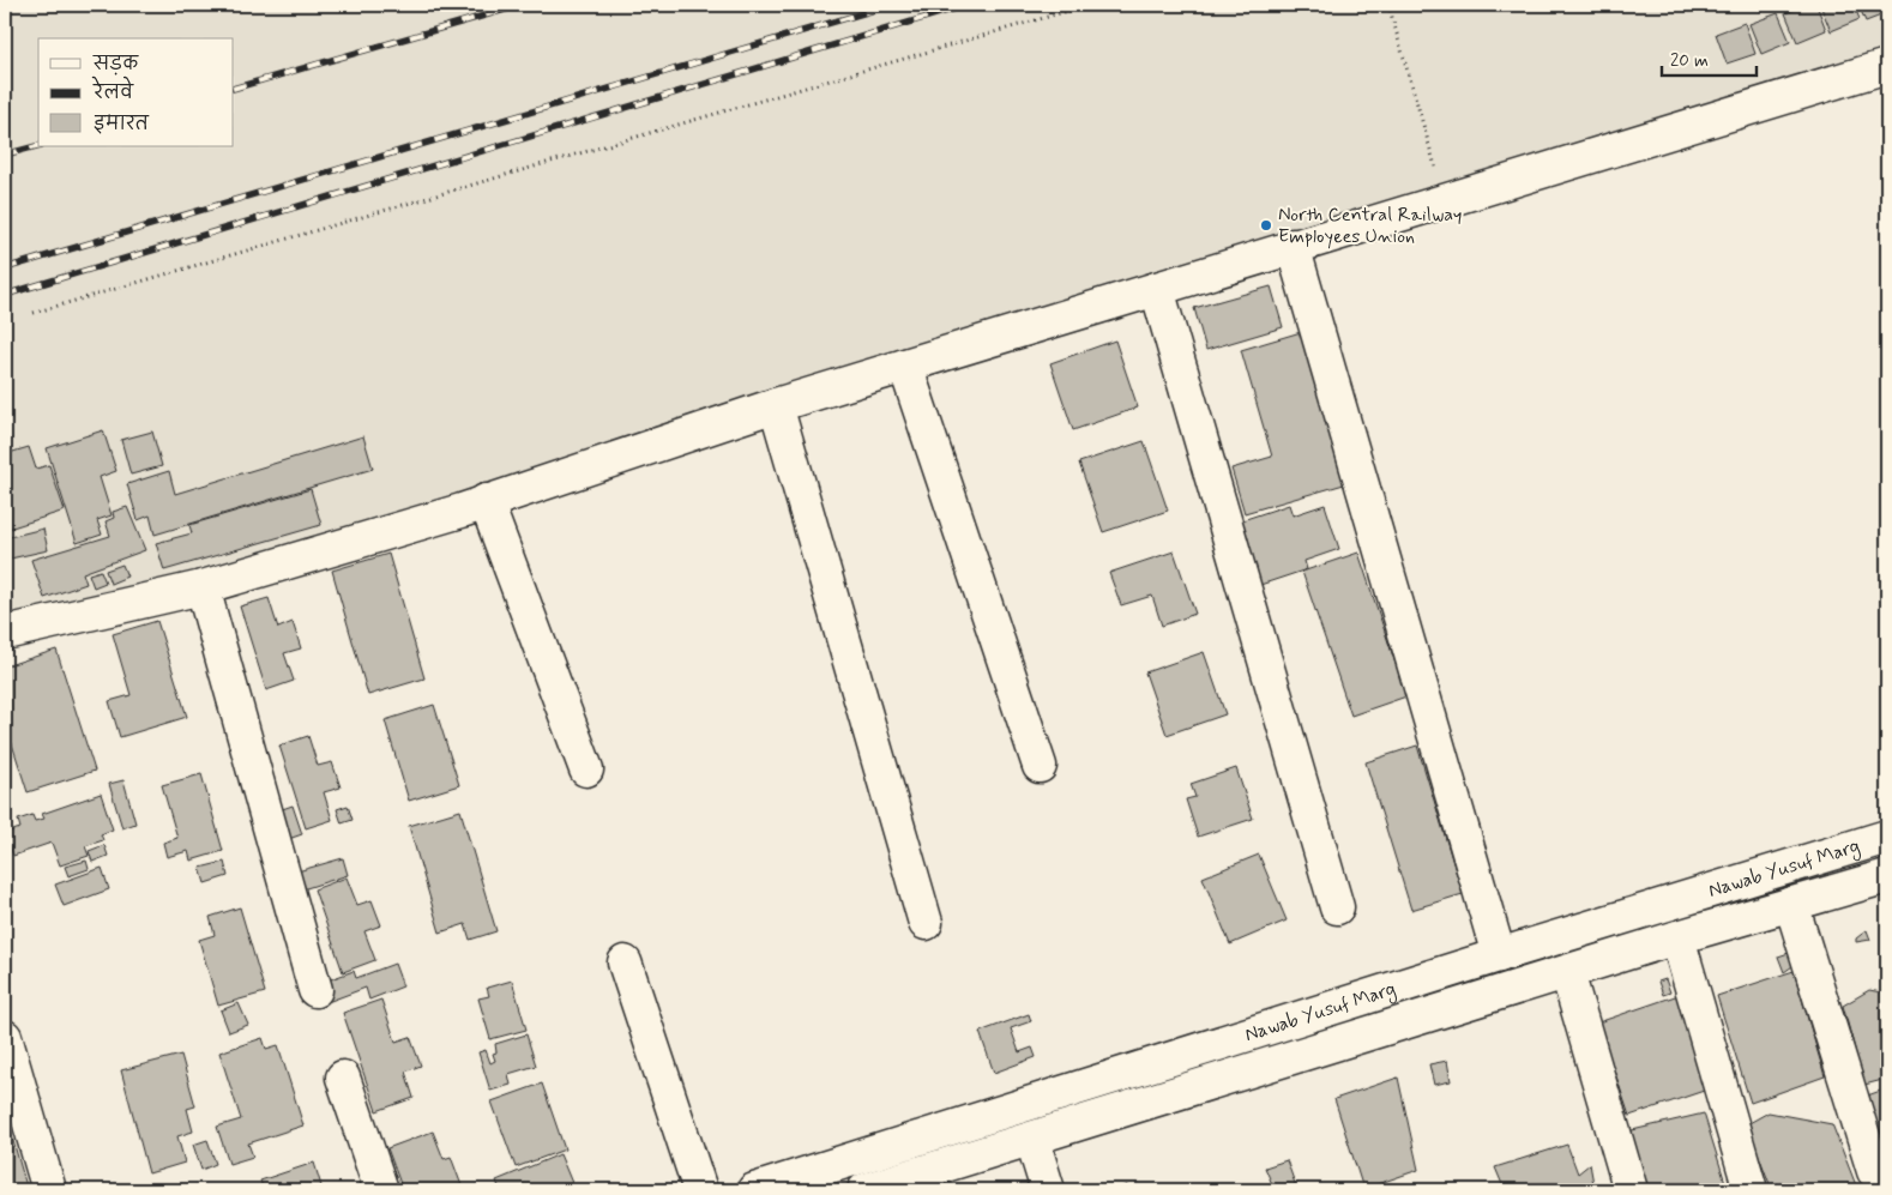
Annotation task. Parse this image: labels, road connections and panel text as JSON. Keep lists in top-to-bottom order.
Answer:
{
  "streets": {
    "street": ["Nawab Yusuf Marg"]
  },
  "places": ["North Central Railway Employees Union"],
  "legend": ["सड़क", "रेलवे", "इमारत"],
  "scale_bar": "20 m"
}
